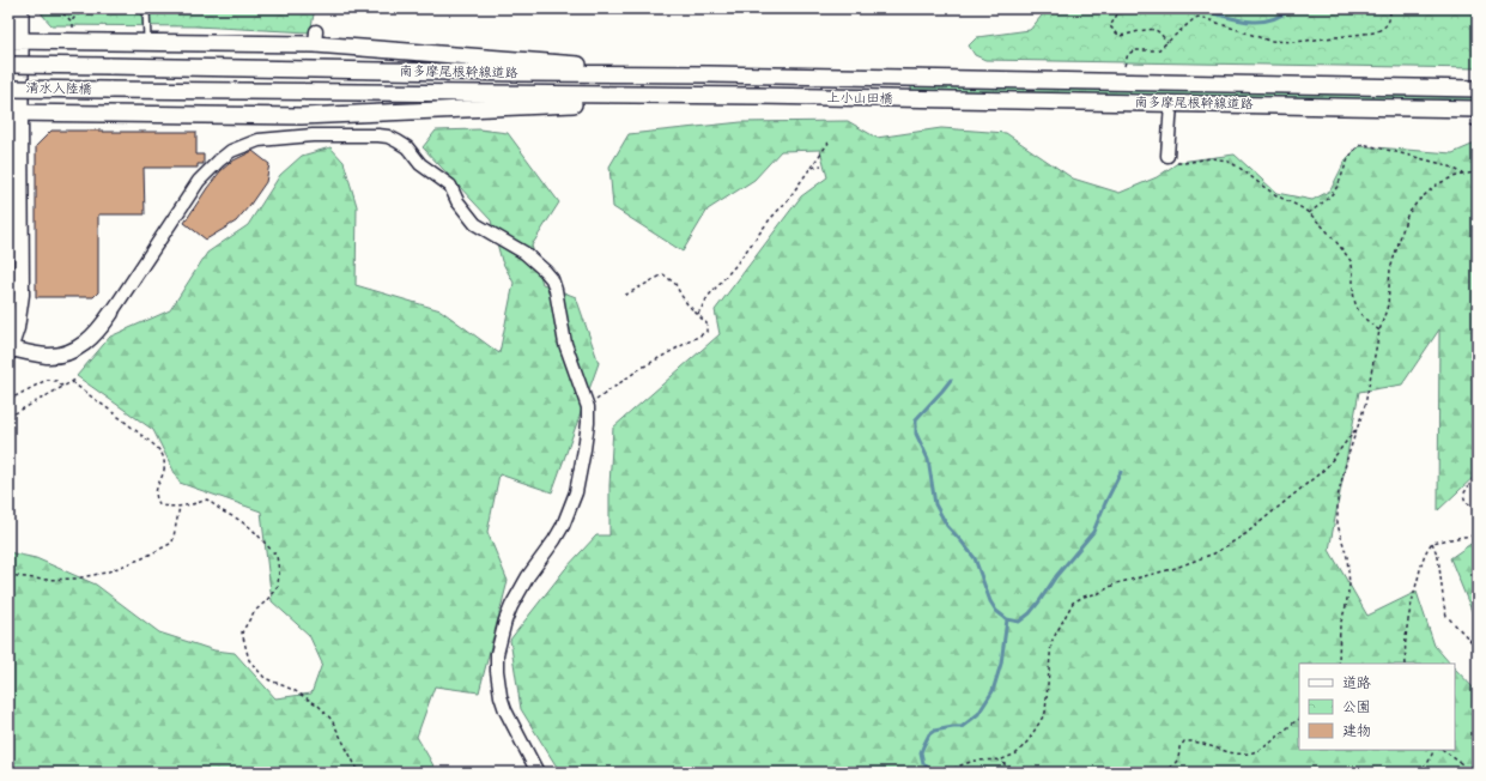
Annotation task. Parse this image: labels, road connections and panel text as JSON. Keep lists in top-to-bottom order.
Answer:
{
  "streets": {
    "main road": ["南多摩尾根幹線道路", "清水入陸橋", "上小山田橋"]
  },
  "crossings": [
    ["南多摩尾根幹線道路", "清水入陸橋"],
    ["南多摩尾根幹線道路", "上小山田橋"]
  ],
  "legend": ["道路", "公園", "建物"]
}
